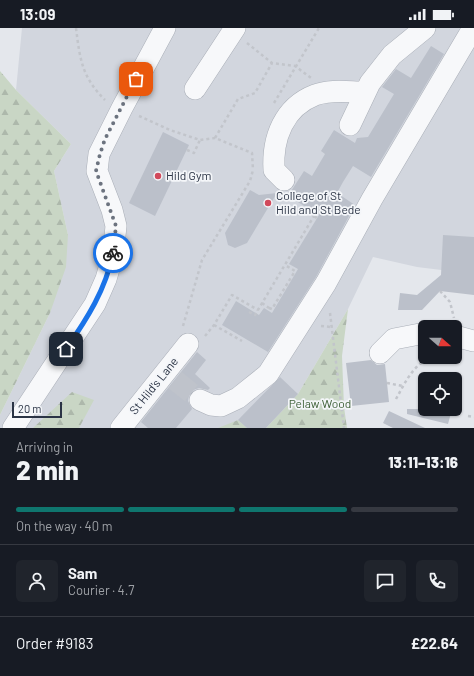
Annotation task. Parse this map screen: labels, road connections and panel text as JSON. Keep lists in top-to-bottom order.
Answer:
{
  "streets": {
    "street": ["St Hild's Lane"]
  },
  "parks": ["Pelaw Wood"],
  "places": ["Hild Gym", "College of St Hild and St Bede"],
  "scale_bar": "20 m",
  "north": "right",
  "page": {
    "status": "13:09",
    "scale": "20 m",
    "heading": ["2 min", "Arriving in", "13:11–13:16"],
    "panel": [
      "Sam",
      "Courier · 4.7",
      "Order #9183",
      "£22.64"
    ],
    "bar": "On the way · 40 m"
  }
}
